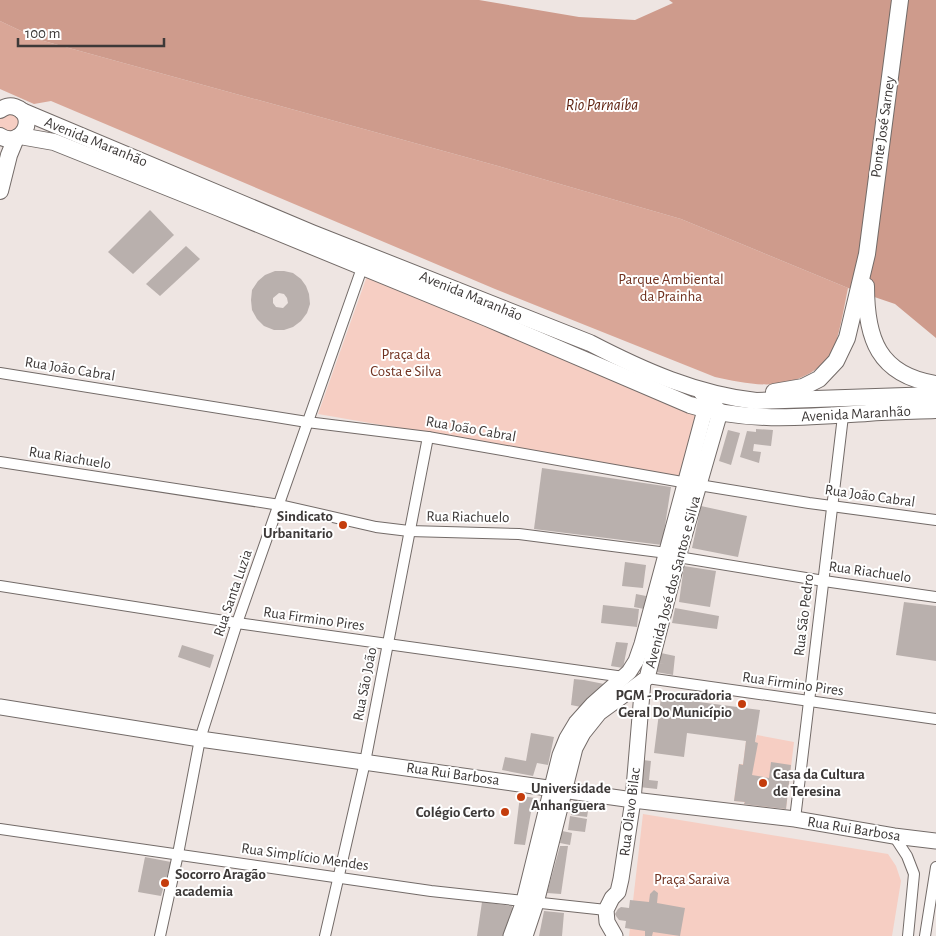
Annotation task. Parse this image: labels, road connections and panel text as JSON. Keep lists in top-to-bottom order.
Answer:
{
  "streets": {
    "main road": ["Ponte José Sarney", "Avenida Maranhão"],
    "street": [
      "Rua João Cabral",
      "Rua Riachuelo",
      "Avenida José dos Santos e Silva",
      "Rua Santa Luzia",
      "Rua São Pedro",
      "Rua Firmino Pires",
      "Rua São João",
      "Rua Rui Barbosa",
      "Rua Olavo Bilac",
      "Rua Simplício Mendes"
    ]
  },
  "crossings": [
    ["Ponte José Sarney", "Avenida Maranhão"],
    ["Avenida Maranhão", "Avenida José dos Santos e Silva"],
    ["Avenida Maranhão", "Rua Santa Luzia"],
    ["Avenida Maranhão", "Rua São Pedro"],
    ["Rua João Cabral", "Avenida José dos Santos e Silva"],
    ["Rua João Cabral", "Rua Santa Luzia"],
    ["Rua João Cabral", "Rua São Pedro"],
    ["Rua João Cabral", "Rua São João"],
    ["Rua Riachuelo", "Avenida José dos Santos e Silva"],
    ["Rua Riachuelo", "Rua Santa Luzia"],
    ["Rua Riachuelo", "Rua São Pedro"],
    ["Rua Riachuelo", "Rua São João"],
    ["Avenida José dos Santos e Silva", "Rua Firmino Pires"],
    ["Avenida José dos Santos e Silva", "Rua Rui Barbosa"],
    ["Avenida José dos Santos e Silva", "Rua Olavo Bilac"],
    ["Avenida José dos Santos e Silva", "Rua Simplício Mendes"],
    ["Rua Santa Luzia", "Rua Firmino Pires"],
    ["Rua Santa Luzia", "Rua Rui Barbosa"],
    ["Rua Santa Luzia", "Rua Simplício Mendes"],
    ["Rua São Pedro", "Rua Firmino Pires"],
    ["Rua São Pedro", "Rua Rui Barbosa"],
    ["Rua Firmino Pires", "Rua São João"],
    ["Rua Firmino Pires", "Rua Olavo Bilac"],
    ["Rua São João", "Rua Rui Barbosa"],
    ["Rua São João", "Rua Simplício Mendes"],
    ["Rua Rui Barbosa", "Rua Olavo Bilac"],
    ["Rua Olavo Bilac", "Rua Simplício Mendes"]
  ],
  "water": ["Rio Parnaíba"],
  "parks": ["Parque Ambiental da Prainha", "Praça da Costa e Silva", "Praça Saraiva"],
  "places": [
    "Sindicato Urbanitario",
    "PGM - Procuradoria Geral Do Município",
    "Casa da Cultura de Teresina",
    "Universidade Anhanguera",
    "Colégio Certo",
    "Socorro Aragão academia"
  ],
  "scale_bar": "100 m"
}
